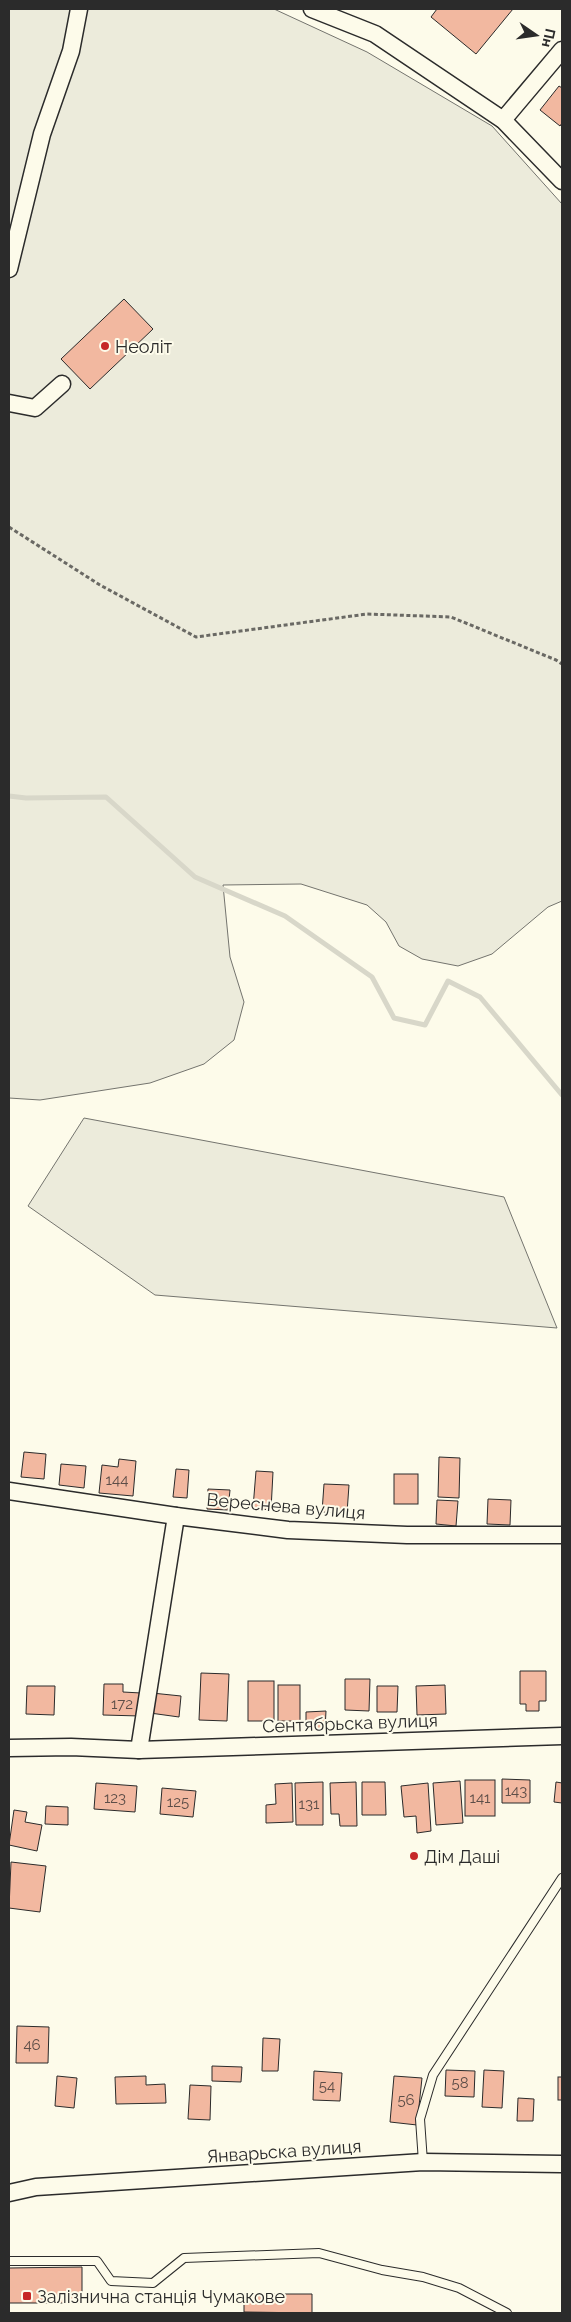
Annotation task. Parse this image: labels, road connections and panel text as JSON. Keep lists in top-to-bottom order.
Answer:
{
  "streets": {
    "street": ["Вереснева вулиця", "Сентябрьска вулиця", "Январьска вулиця"]
  },
  "places": {
    "other": ["Неоліт", "Дім Даші"],
    "transit": ["Залізнична станція Чумакове"]
  },
  "house_numbers": [
    "144",
    "172",
    "143",
    "123",
    "141",
    "125",
    "131",
    "46",
    "58",
    "54",
    "56"
  ],
  "north": "right"
}
